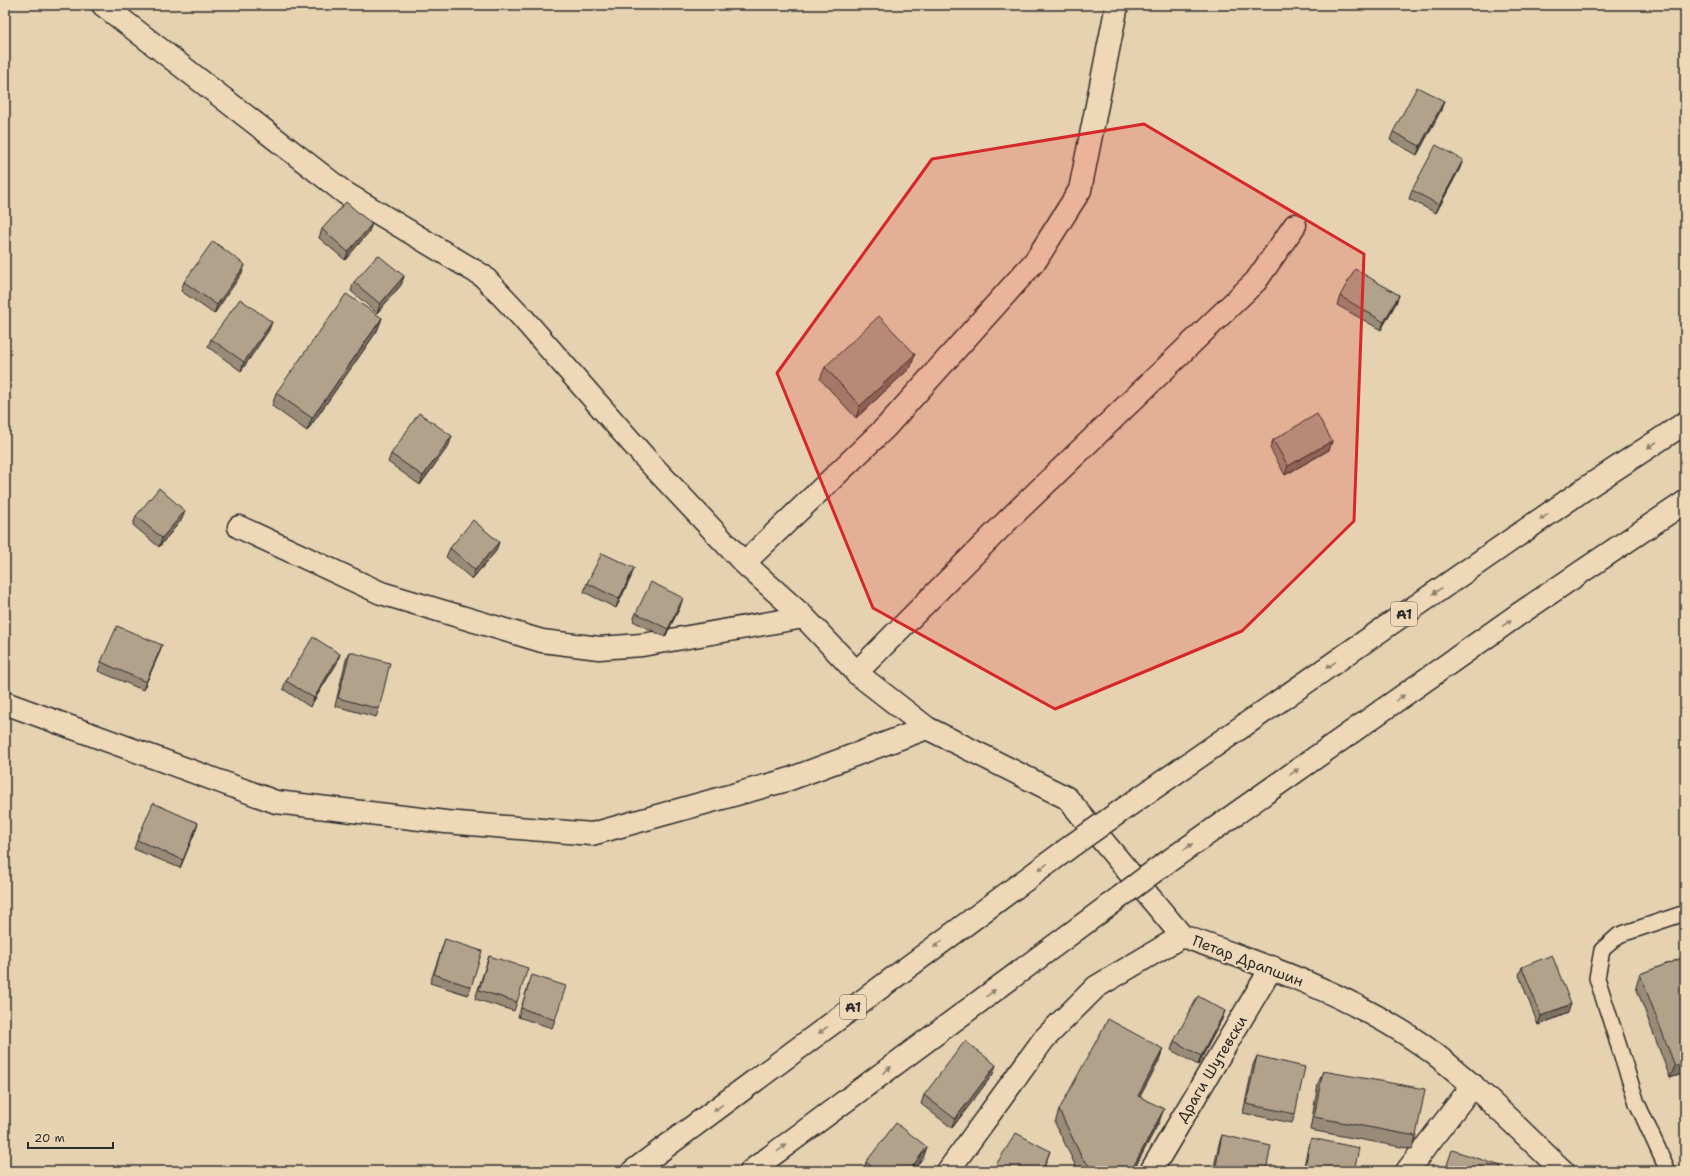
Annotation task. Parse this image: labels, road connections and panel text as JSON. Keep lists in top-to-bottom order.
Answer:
{
  "streets": {
    "main road": ["A1", "Петар Драпшин", "Драги Шутевски"]
  },
  "crossings": [
    ["Петар Драпшин", "Драги Шутевски"]
  ],
  "scale_bar": "20 m"
}
